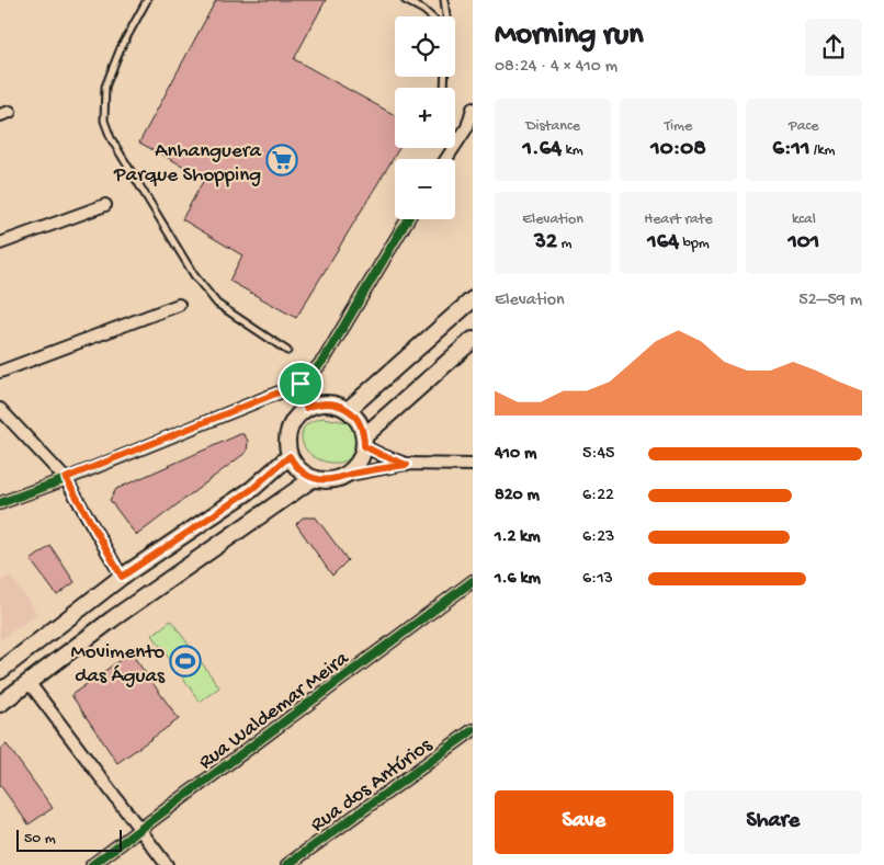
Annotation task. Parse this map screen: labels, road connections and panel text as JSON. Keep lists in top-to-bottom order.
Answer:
{
  "streets": {
    "street": ["Rua Waldemar Meira", "Rua dos Antúrios"]
  },
  "places": {
    "supermarket": ["Anhanguera Parque Shopping"],
    "sports": ["Movimento das Águas"]
  },
  "scale_bar": "50 m",
  "page": {
    "heading": ["Morning run", "08:24 · 4 × 410 m"],
    "map_buttons": ["+", "−"],
    "stats": [
      ["Distance", "1.64 km"],
      ["Time", "10:08"],
      ["Pace", "6:11 /km"],
      ["Elevation", "32 m"],
      ["Heart rate", "164 bpm"],
      ["kcal", "101"]
    ],
    "chart": ["Elevation", "52–59 m"],
    "list": [
      {
        "name": "410 m",
        "note": "5:45"
      },
      {
        "name": "820 m",
        "note": "6:22"
      },
      {
        "name": "1.2 km",
        "note": "6:23"
      },
      {
        "name": "1.6 km",
        "note": "6:13"
      }
    ],
    "buttons": ["Save", "Share"],
    "scale": "50 m"
  }
}
